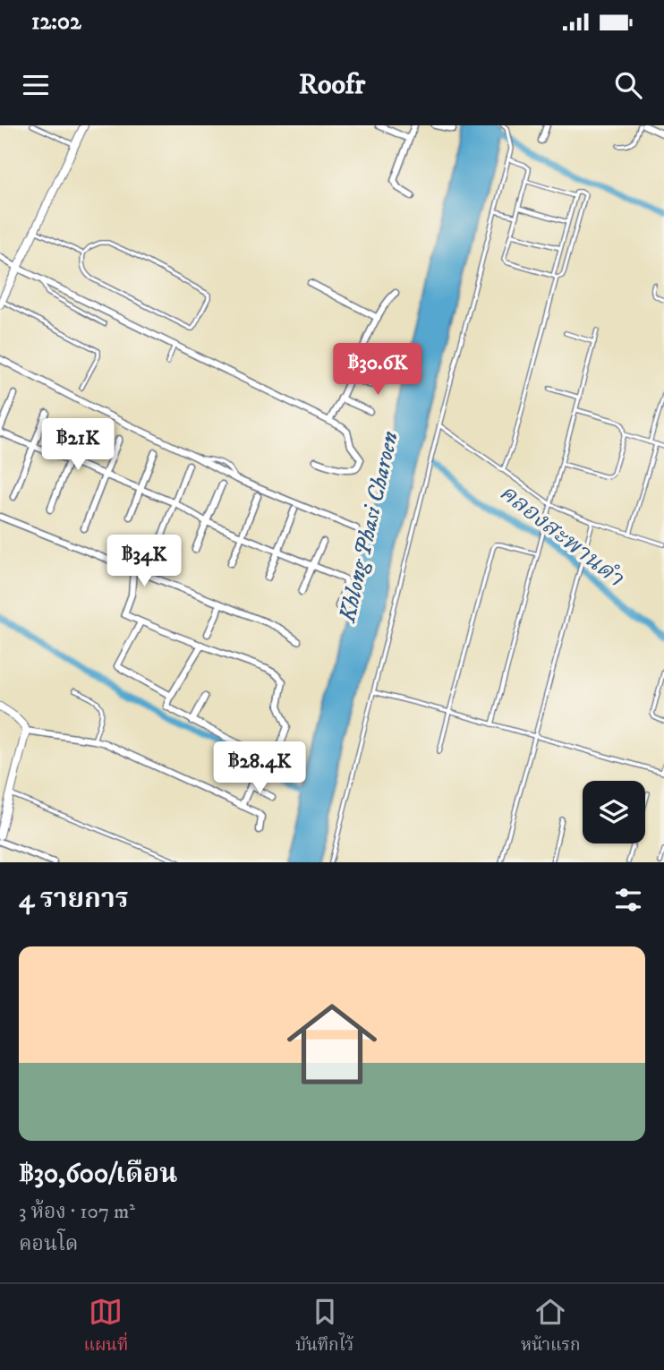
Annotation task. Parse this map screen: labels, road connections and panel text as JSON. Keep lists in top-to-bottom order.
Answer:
{
  "water": ["Khlong Phasi Charoen", "คลองสะพานดำ"],
  "page": {
    "status": "12:02",
    "header": "Roofr",
    "price": [
      "฿30.6K",
      "฿21K",
      "฿34K",
      "฿28.4K"
    ],
    "heading": "4 รายการ",
    "list": [
      {
        "name": "฿30,600/เดือน",
        "note": "3 ห้อง · 107 m² · คอนโด"
      }
    ],
    "tabs": ["แผนที่", "บันทึกไว้", "หน้าแรก"]
  }
}
